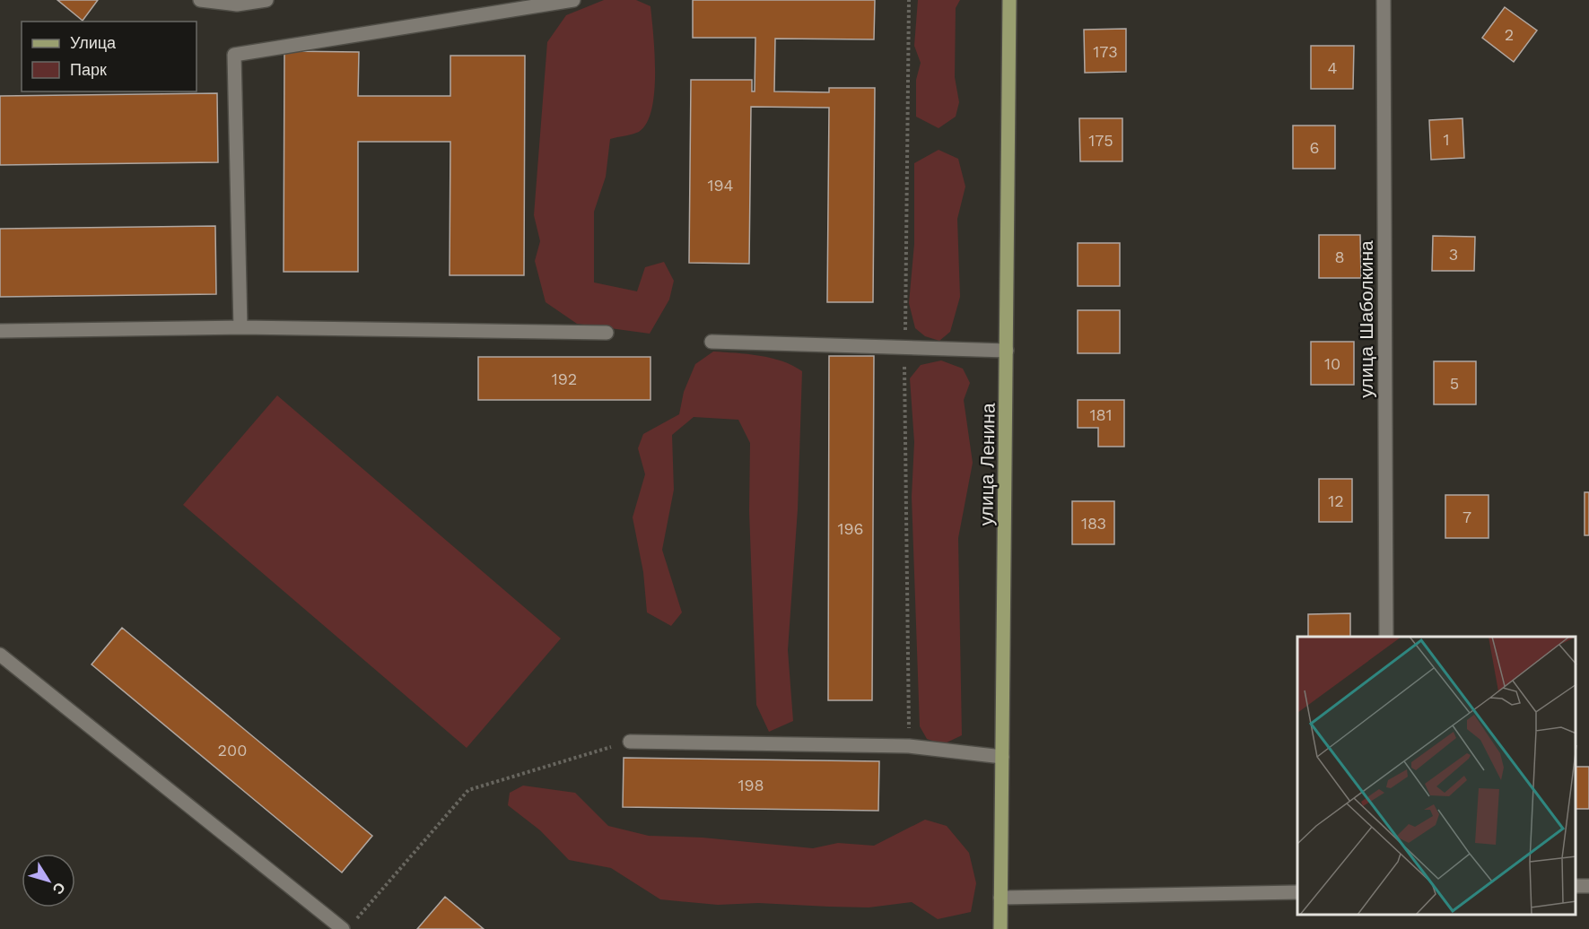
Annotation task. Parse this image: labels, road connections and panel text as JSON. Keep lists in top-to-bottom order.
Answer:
{
  "streets": {
    "main road": ["улица Ленина"],
    "street": ["улица Шаболкина"]
  },
  "house_numbers": [
    "2",
    "173",
    "4",
    "1",
    "175",
    "6",
    "194",
    "3",
    "8",
    "10",
    "192",
    "5",
    "181",
    "12",
    "7",
    "183",
    "196",
    "200",
    "198"
  ],
  "legend": ["Улица", "Парк"],
  "north": "bottom right"
}
